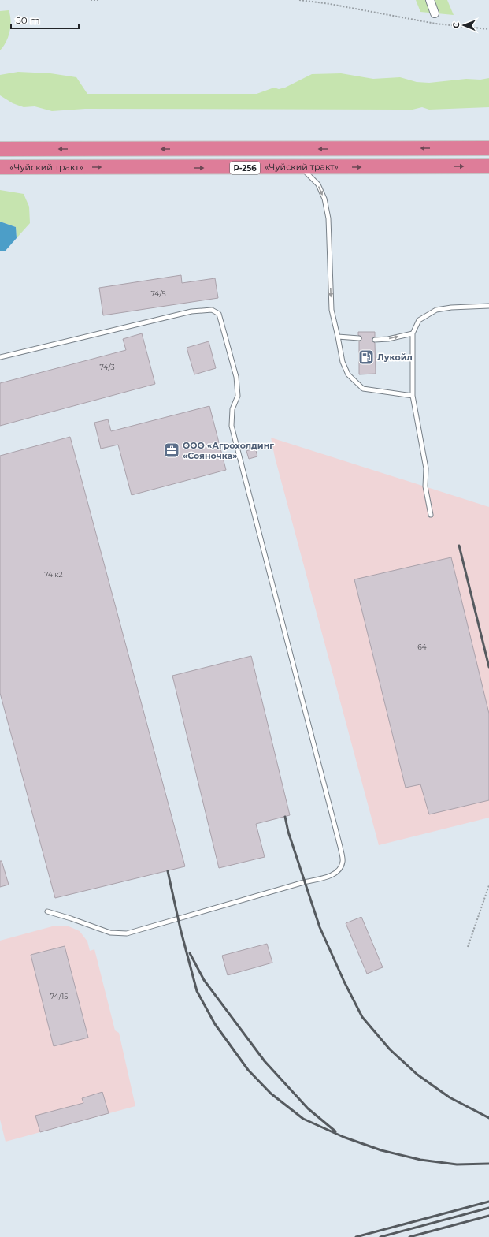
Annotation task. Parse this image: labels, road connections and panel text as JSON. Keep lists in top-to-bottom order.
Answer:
{
  "streets": {
    "highway": ["«Чуйский тракт»", "Р-256"]
  },
  "places": {
    "fuel station": ["Лукойл"],
    "office": ["ООО «Агрохолдинг «Сояночка»"]
  },
  "house_numbers": [
    "74/5",
    "74/3",
    "74 к2",
    "64",
    "74/15"
  ],
  "scale_bar": "50 m",
  "north": "left"
}
